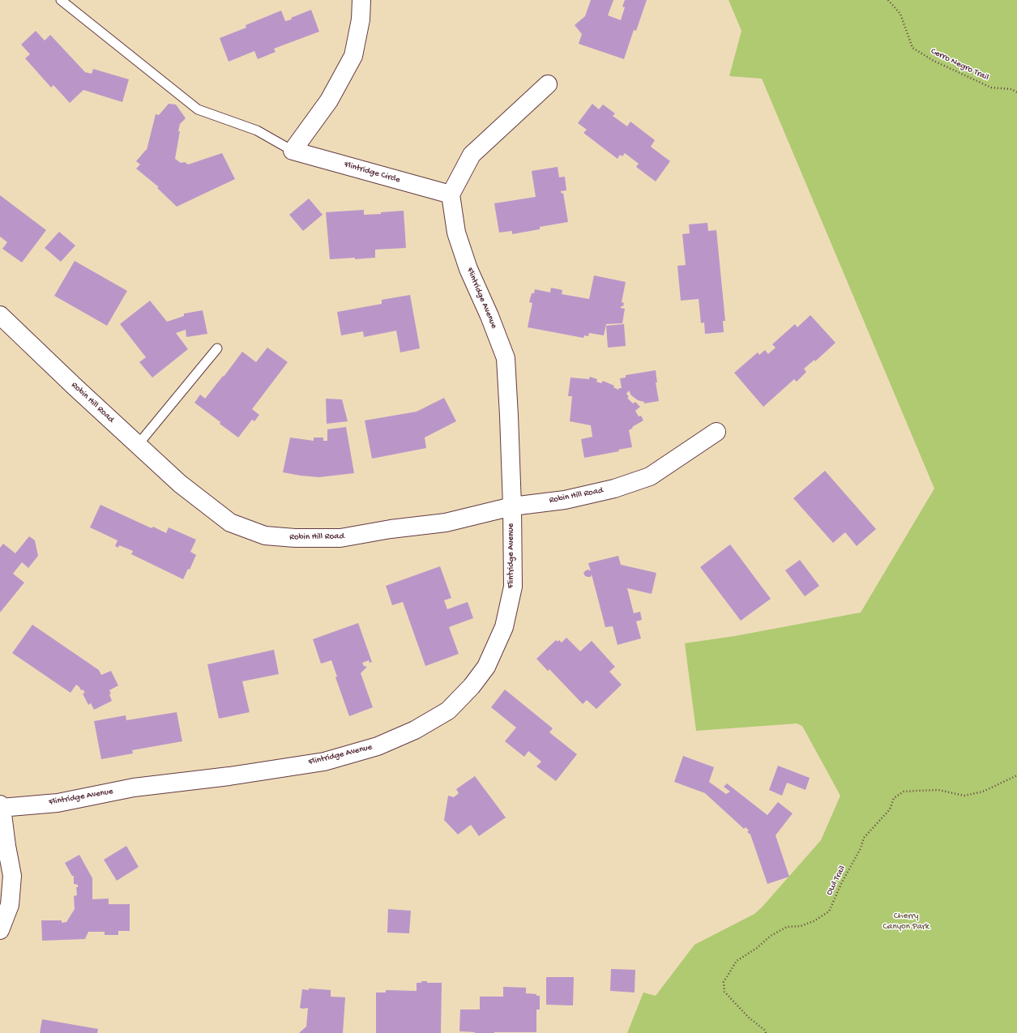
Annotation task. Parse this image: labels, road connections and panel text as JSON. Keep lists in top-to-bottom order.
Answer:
{
  "streets": {
    "street": ["Flintridge Circle", "Flintridge Avenue", "Robin Hill Road"],
    "path": ["Cerro Negro Trail", "Owl Trail"]
  },
  "crossings": [
    ["Flintridge Circle", "Flintridge Avenue"],
    ["Flintridge Avenue", "Robin Hill Road"]
  ],
  "parks": ["Cherry Canyon Park"]
}
